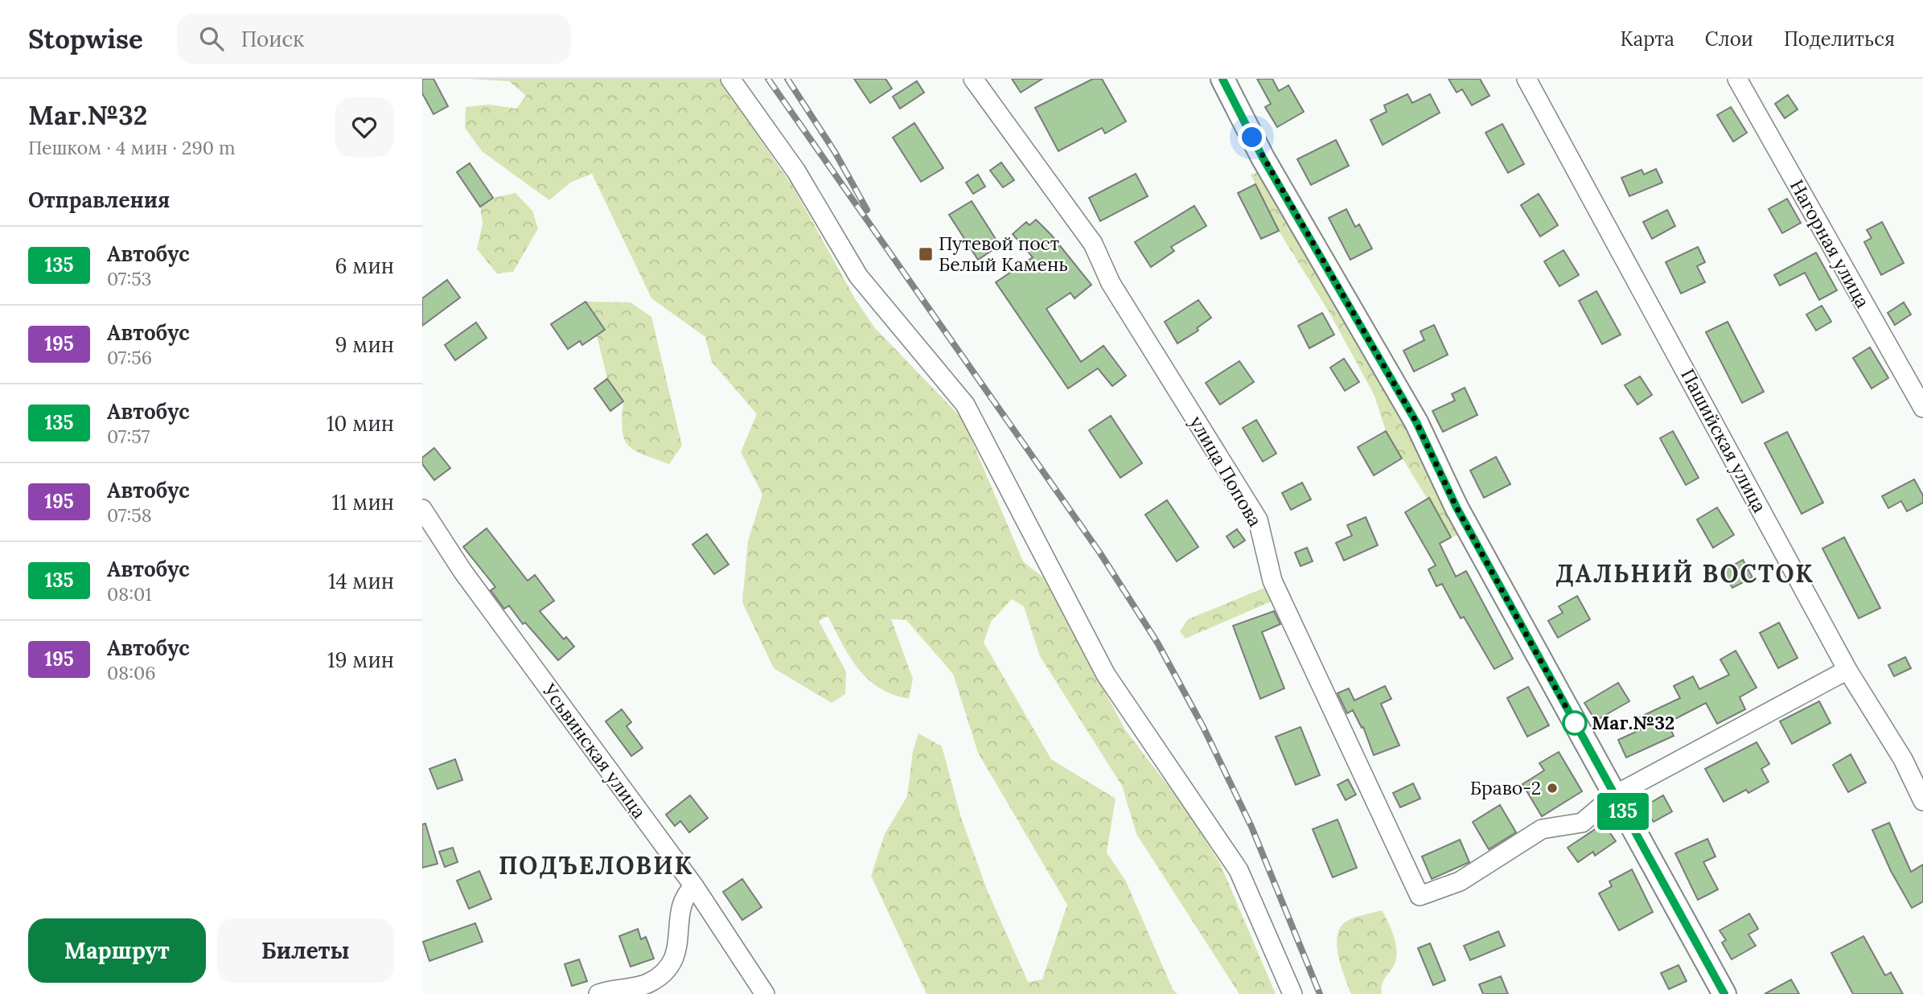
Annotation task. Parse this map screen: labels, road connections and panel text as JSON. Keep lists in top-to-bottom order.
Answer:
{
  "streets": {
    "street": [
      "Нагорная улица",
      "Пашийская улица",
      "улица Попова",
      "Усьвинская улица"
    ]
  },
  "districts": ["ДАЛЬНИЙ ВОСТОК", "ПОДЪЕЛОВИК"],
  "places": {
    "transit": ["Путевой пост Белый Камень"],
    "other": ["Маг.№32", "Браво-2"]
  },
  "lines": ["bus line 135"],
  "page": {
    "header": "Stopwise",
    "search": "Поиск",
    "nav": ["Карта", "Слои", "Поделиться"],
    "heading": [
      ["Маг.№32", "Пешком · 4 мин · 290 m"],
      "Отправления"
    ],
    "on_map": "135",
    "list": [
      {
        "mark": "135",
        "name": "Автобус",
        "note": "07:53",
        "value": "6 мин"
      },
      {
        "mark": "195",
        "name": "Автобус",
        "note": "07:56",
        "value": "9 мин"
      },
      {
        "mark": "135",
        "name": "Автобус",
        "note": "07:57",
        "value": "10 мин"
      },
      {
        "mark": "195",
        "name": "Автобус",
        "note": "07:58",
        "value": "11 мин"
      },
      {
        "mark": "135",
        "name": "Автобус",
        "note": "08:01",
        "value": "14 мин"
      },
      {
        "mark": "195",
        "name": "Автобус",
        "note": "08:06",
        "value": "19 мин"
      }
    ],
    "buttons": ["Маршрут", "Билеты"]
  }
}
